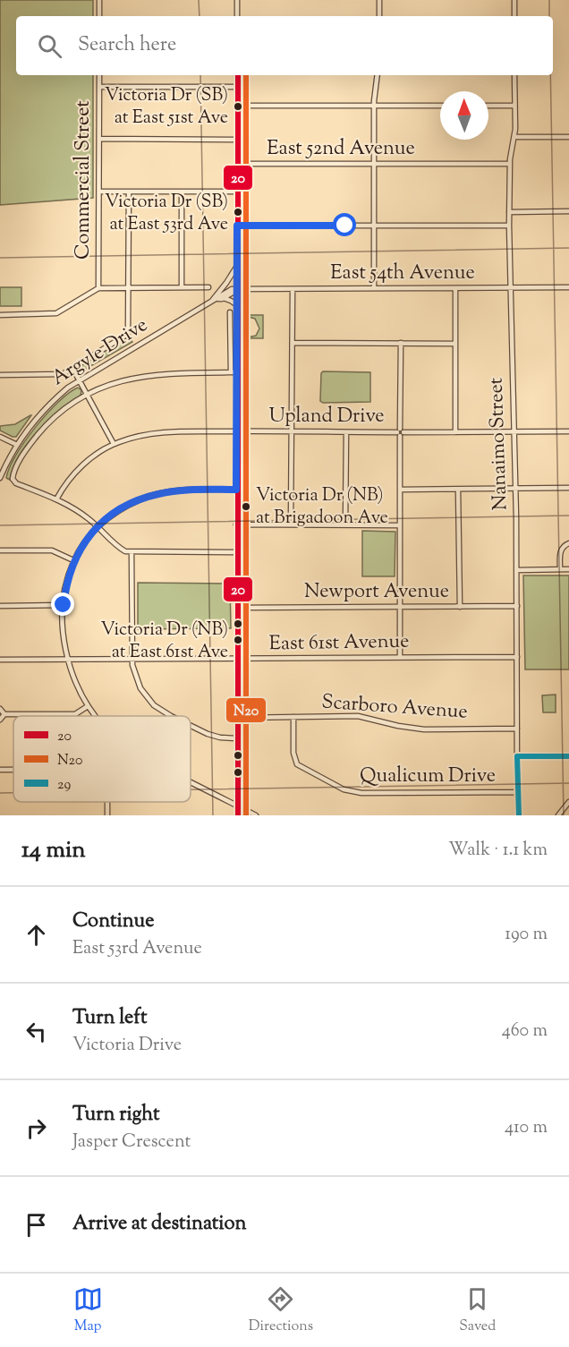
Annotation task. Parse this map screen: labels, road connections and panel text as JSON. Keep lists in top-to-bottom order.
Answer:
{
  "streets": {
    "street": [
      "East 52nd Avenue",
      "Commercial Street",
      "East 54th Avenue",
      "Argyle Drive",
      "Upland Drive",
      "Nanaimo Street",
      "Newport Avenue",
      "East 61st Avenue",
      "Scarboro Avenue",
      "Qualicum Drive"
    ]
  },
  "crossings": [
    ["East 52nd Avenue", "Commercial Street"],
    ["East 52nd Avenue", "Nanaimo Street"],
    ["East 54th Avenue", "Argyle Drive"],
    ["East 54th Avenue", "Nanaimo Street"],
    ["Upland Drive", "Nanaimo Street"],
    ["Nanaimo Street", "Newport Avenue"],
    ["Nanaimo Street", "East 61st Avenue"],
    ["Nanaimo Street", "Scarboro Avenue"],
    ["Nanaimo Street", "Qualicum Drive"],
    ["Scarboro Avenue", "Qualicum Drive"]
  ],
  "places": [
    "Victoria Dr (SB) at East 51st Ave",
    "Victoria Dr (SB) at East 53rd Ave",
    "Victoria Dr (NB) at Brigadoon Ave",
    "Victoria Dr (NB) at East 61st Ave"
  ],
  "lines": ["transit line 20", "transit line N20", "transit line 29"],
  "legend": ["20", "N20", "29"],
  "north": "top",
  "page": {
    "search": "Search here",
    "heading": ["14 min", "Walk · 1.1 km"],
    "list": [
      ["Continue", "East 53rd Avenue", "190 m"],
      ["Turn left", "Victoria Drive", "460 m"],
      ["Turn right", "Jasper Crescent", "410 m"],
      "Arrive at destination"
    ],
    "nav": ["Map", "Directions", "Saved"]
  }
}
